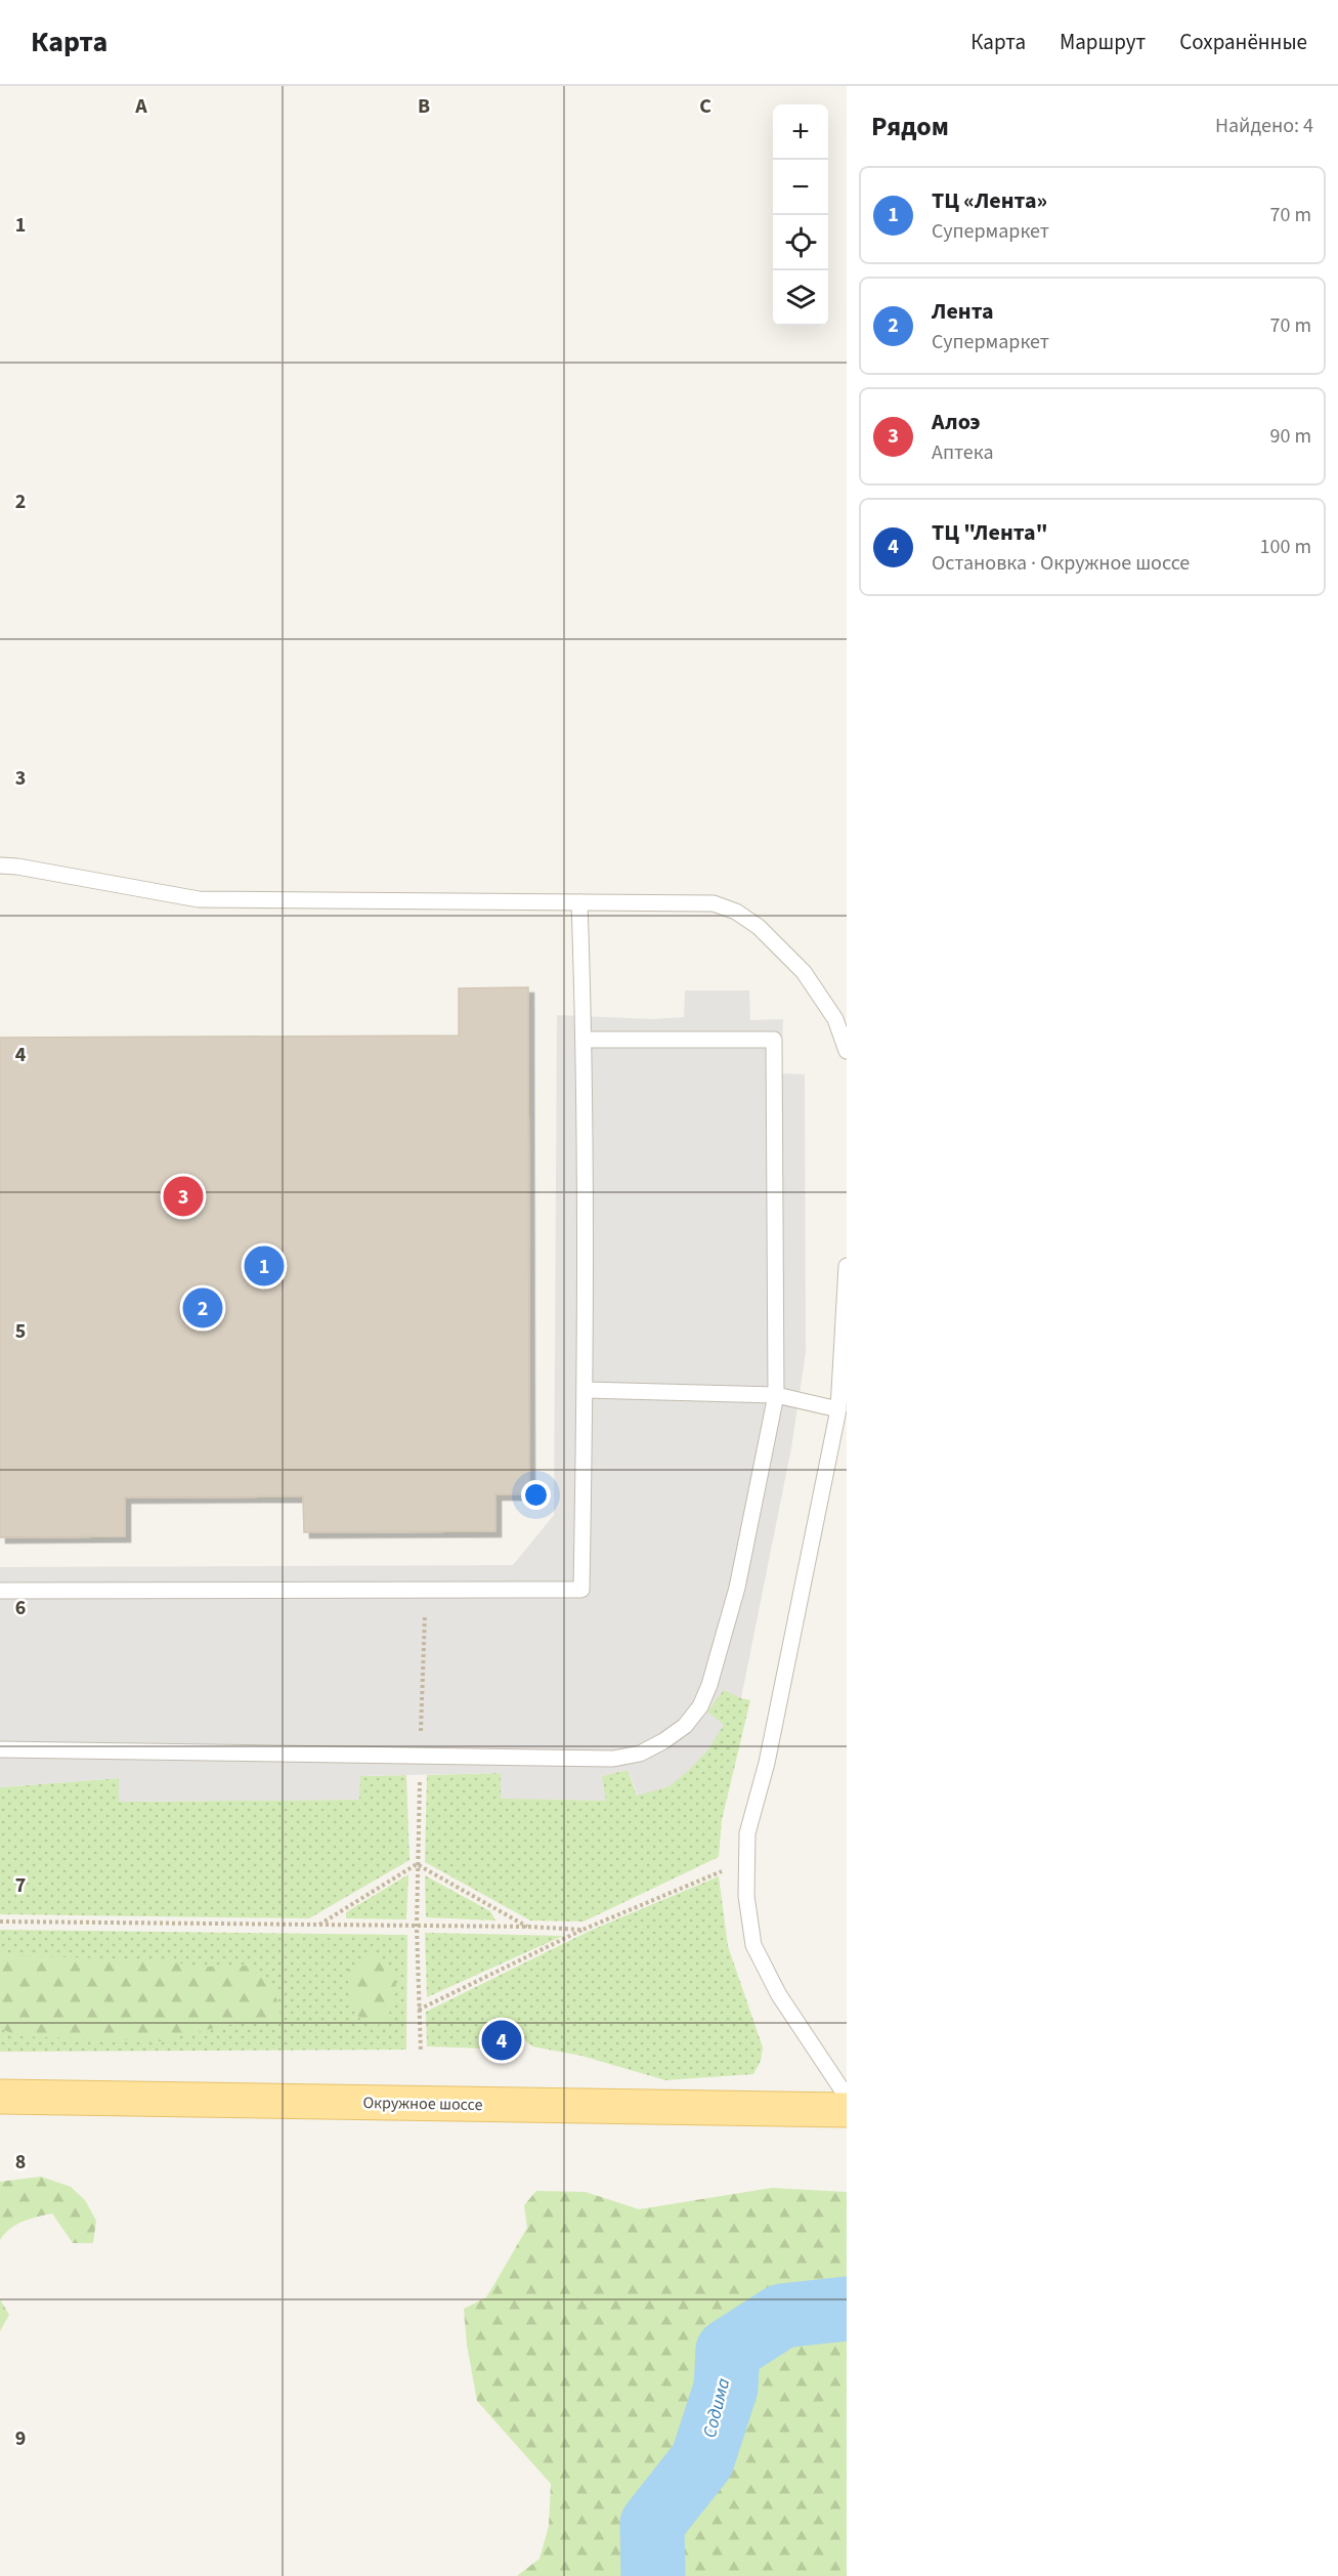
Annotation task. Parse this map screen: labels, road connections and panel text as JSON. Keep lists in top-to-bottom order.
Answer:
{
  "streets": {
    "main road": ["Окружное шоссе"]
  },
  "water": ["Содима"],
  "page": {
    "header": "Карта",
    "nav": ["Карта", "Маршрут", "Сохранённые"],
    "heading": ["Рядом", "Найдено: 4"],
    "map_buttons": ["+", "−"],
    "list": [
      {
        "mark": "1",
        "name": "ТЦ «Лента»",
        "note": "Супермаркет",
        "value": "70 m"
      },
      {
        "mark": "2",
        "name": "Лента",
        "note": "Супермаркет",
        "value": "70 m"
      },
      {
        "mark": "3",
        "name": "Алоэ",
        "note": "Аптека",
        "value": "90 m"
      },
      {
        "mark": "4",
        "name": "ТЦ \"Лента\"",
        "note": "Остановка · Окружное шоссе",
        "value": "100 m"
      }
    ],
    "pins": [
      "3",
      "1",
      "2",
      "4"
    ]
  },
  "grid": {
    "columns": ["A", "B", "C"],
    "rows": [
      "1",
      "2",
      "3",
      "4",
      "5",
      "6",
      "7",
      "8",
      "9"
    ]
  }
}
